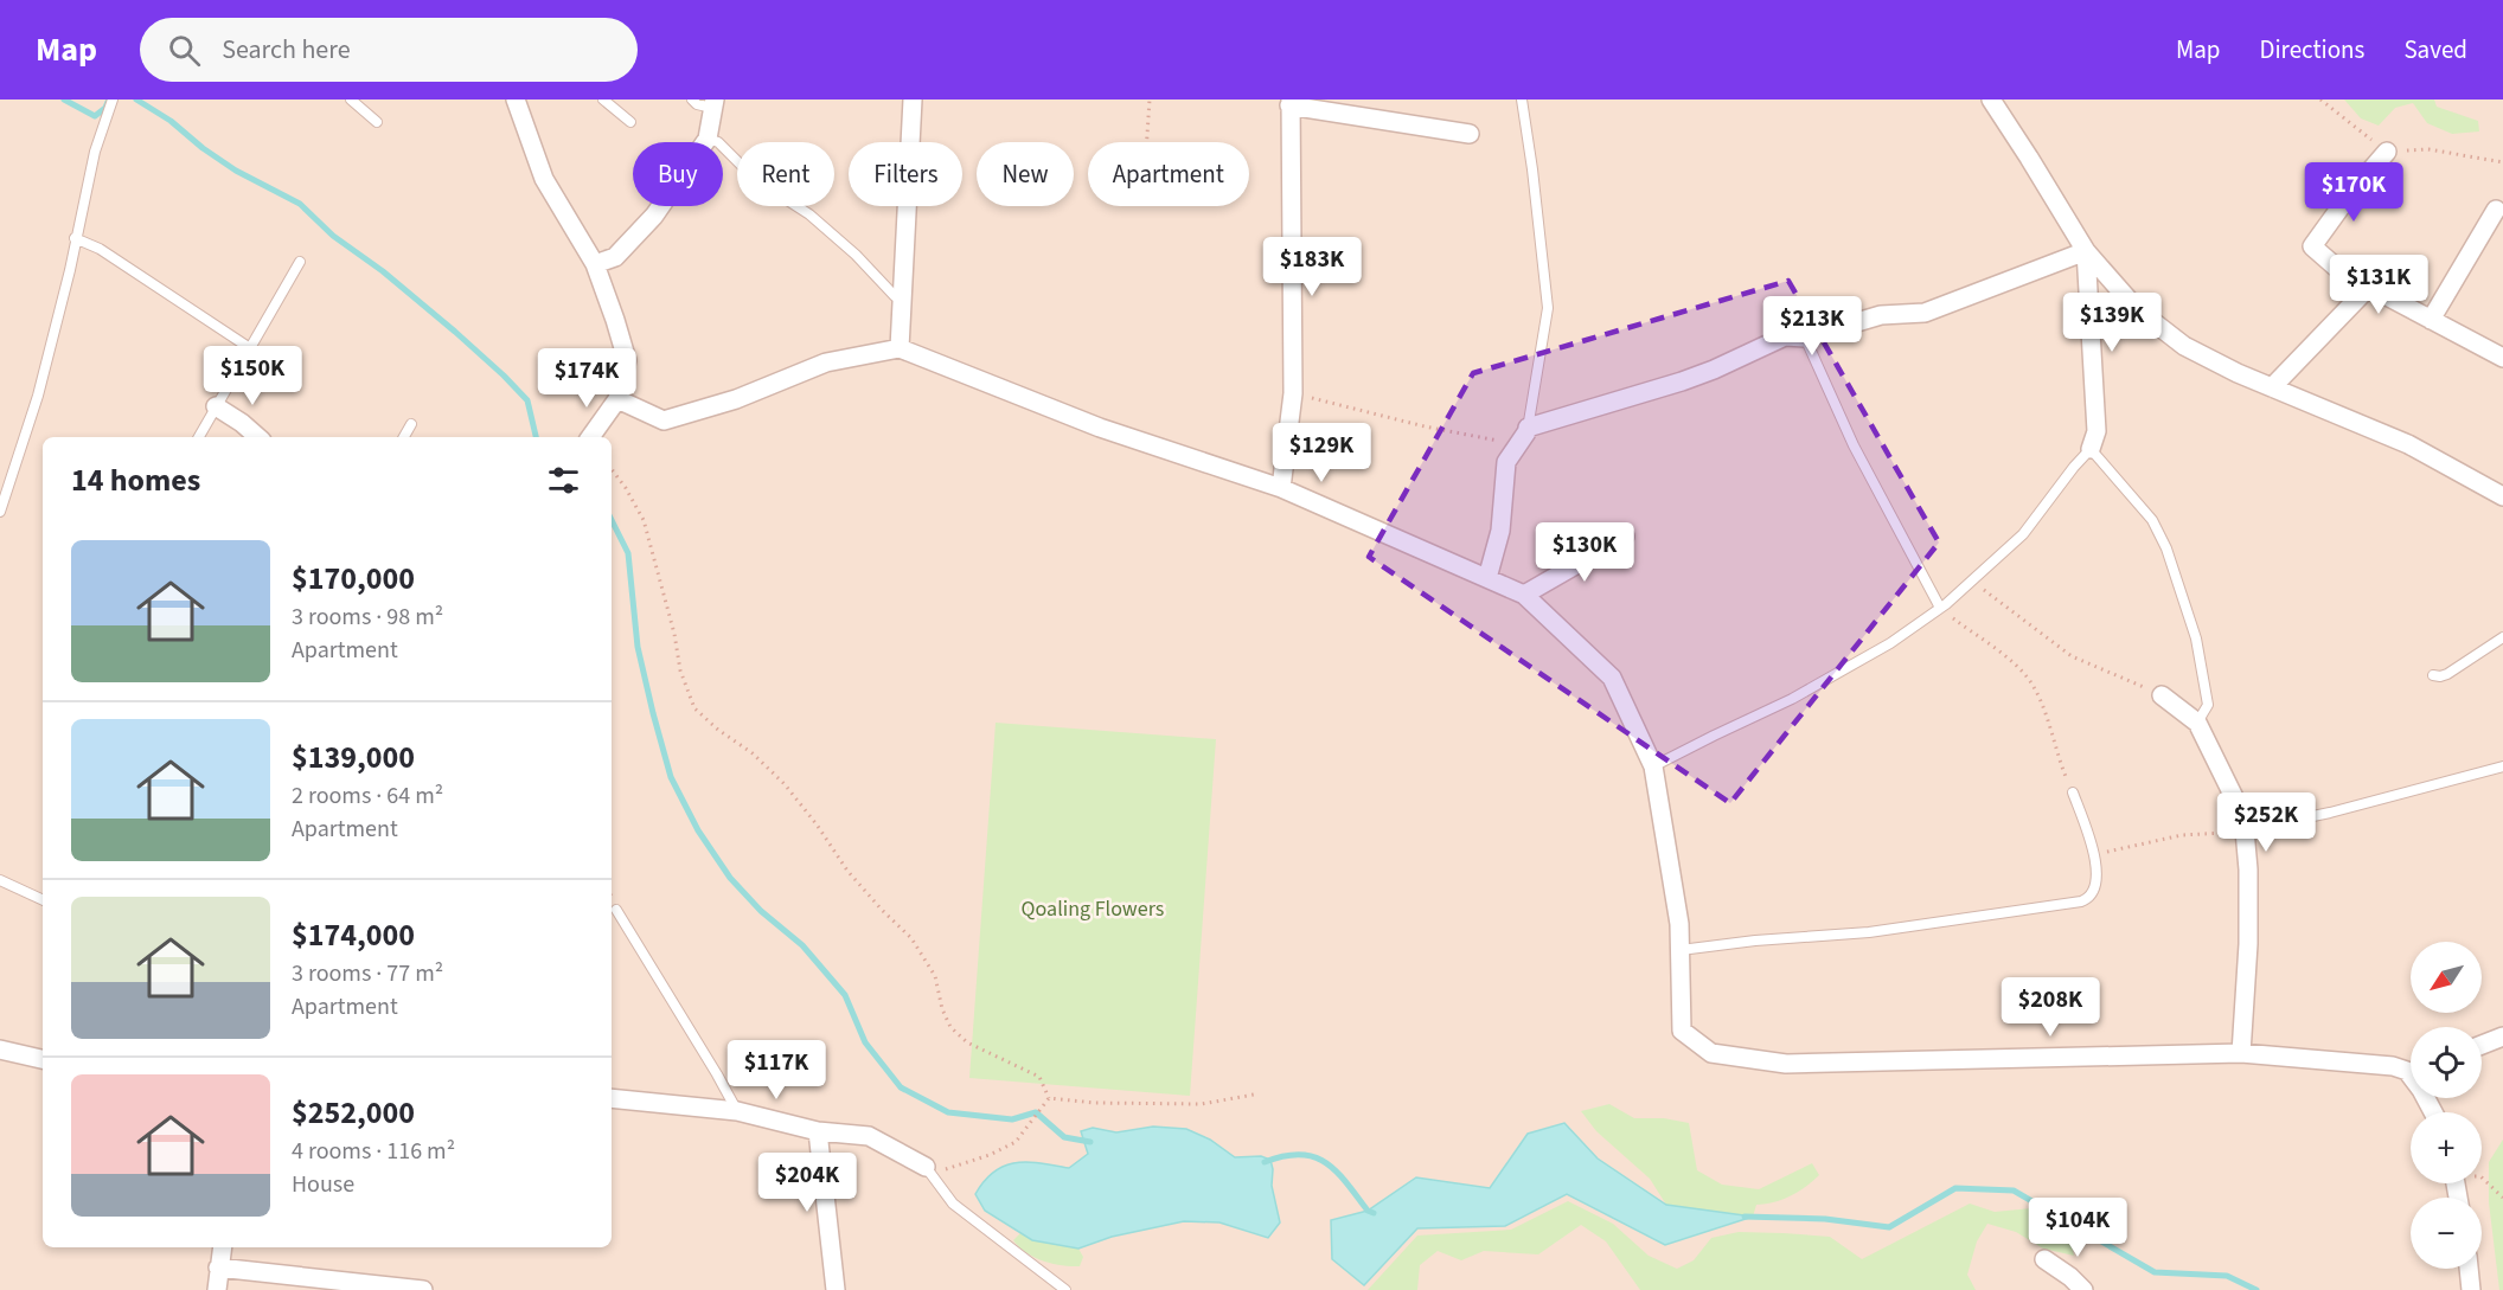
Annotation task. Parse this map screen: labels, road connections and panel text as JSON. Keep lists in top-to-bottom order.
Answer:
{
  "parks": ["Qoaling Flowers"],
  "north": "bottom left",
  "page": {
    "header": "Map",
    "search": "Search here",
    "nav": ["Map", "Directions", "Saved"],
    "chip": [
      "Buy",
      "Rent",
      "Filters",
      "New",
      "Apartment"
    ],
    "price": [
      "$170K",
      "$183K",
      "$131K",
      "$139K",
      "$213K",
      "$150K",
      "$174K",
      "$129K",
      "$130K",
      "$252K",
      "$208K",
      "$117K",
      "$204K",
      "$104K"
    ],
    "heading": "14 homes",
    "list": [
      {
        "name": "$170,000",
        "note": "3 rooms · 98 m² · Apartment"
      },
      {
        "name": "$139,000",
        "note": "2 rooms · 64 m² · Apartment"
      },
      {
        "name": "$174,000",
        "note": "3 rooms · 77 m² · Apartment"
      },
      {
        "name": "$252,000",
        "note": "4 rooms · 116 m² · House"
      }
    ],
    "map_buttons": ["+", "−"]
  }
}
